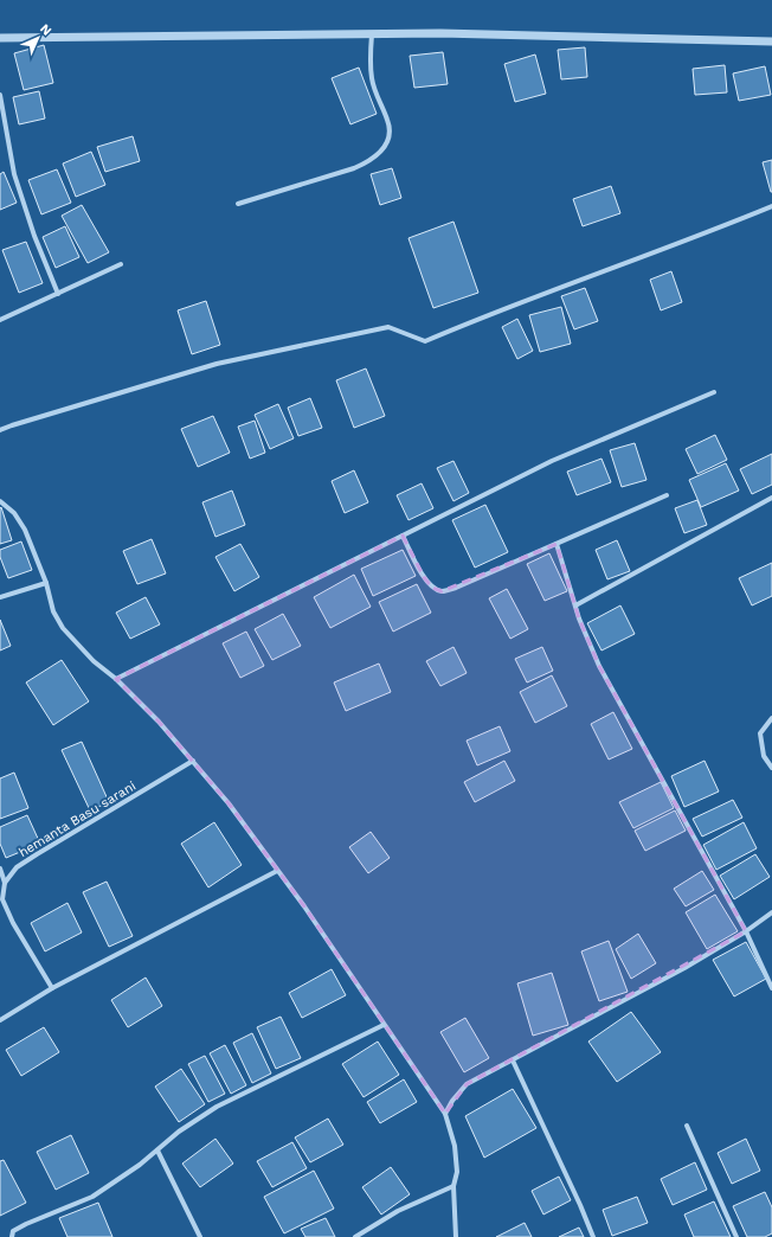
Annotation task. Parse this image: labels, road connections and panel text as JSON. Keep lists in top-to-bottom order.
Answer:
{
  "streets": {
    "street": ["hemanta Basu sarani"]
  },
  "north": "top right"
}
